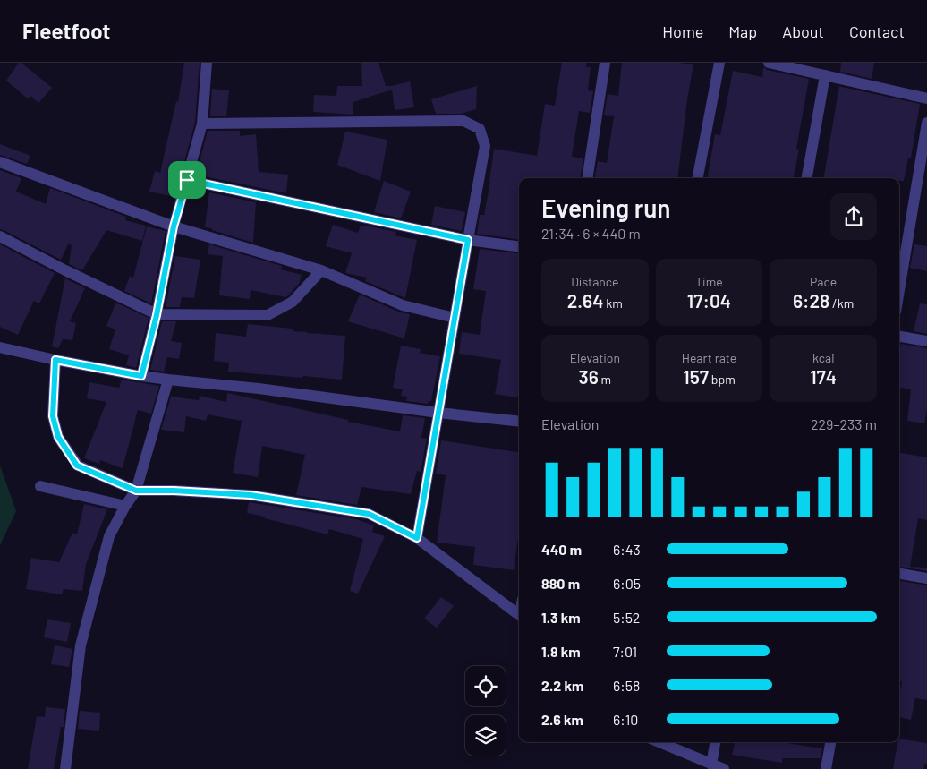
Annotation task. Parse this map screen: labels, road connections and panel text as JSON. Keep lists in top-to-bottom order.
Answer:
{
  "page": {
    "header": "Fleetfoot",
    "nav": [
      "Home",
      "Map",
      "About",
      "Contact"
    ],
    "heading": ["Evening run", "21:34 · 6 × 440 m"],
    "stats": [
      ["Distance", "2.64 km"],
      ["Time", "17:04"],
      ["Pace", "6:28 /km"],
      ["Elevation", "36 m"],
      ["Heart rate", "157 bpm"],
      ["kcal", "174"]
    ],
    "chart": ["Elevation", "229–233 m"],
    "list": [
      {
        "name": "440 m",
        "note": "6:43"
      },
      {
        "name": "880 m",
        "note": "6:05"
      },
      {
        "name": "1.3 km",
        "note": "5:52"
      },
      {
        "name": "1.8 km",
        "note": "7:01"
      },
      {
        "name": "2.2 km",
        "note": "6:58"
      },
      {
        "name": "2.6 km",
        "note": "6:10"
      }
    ]
  }
}
